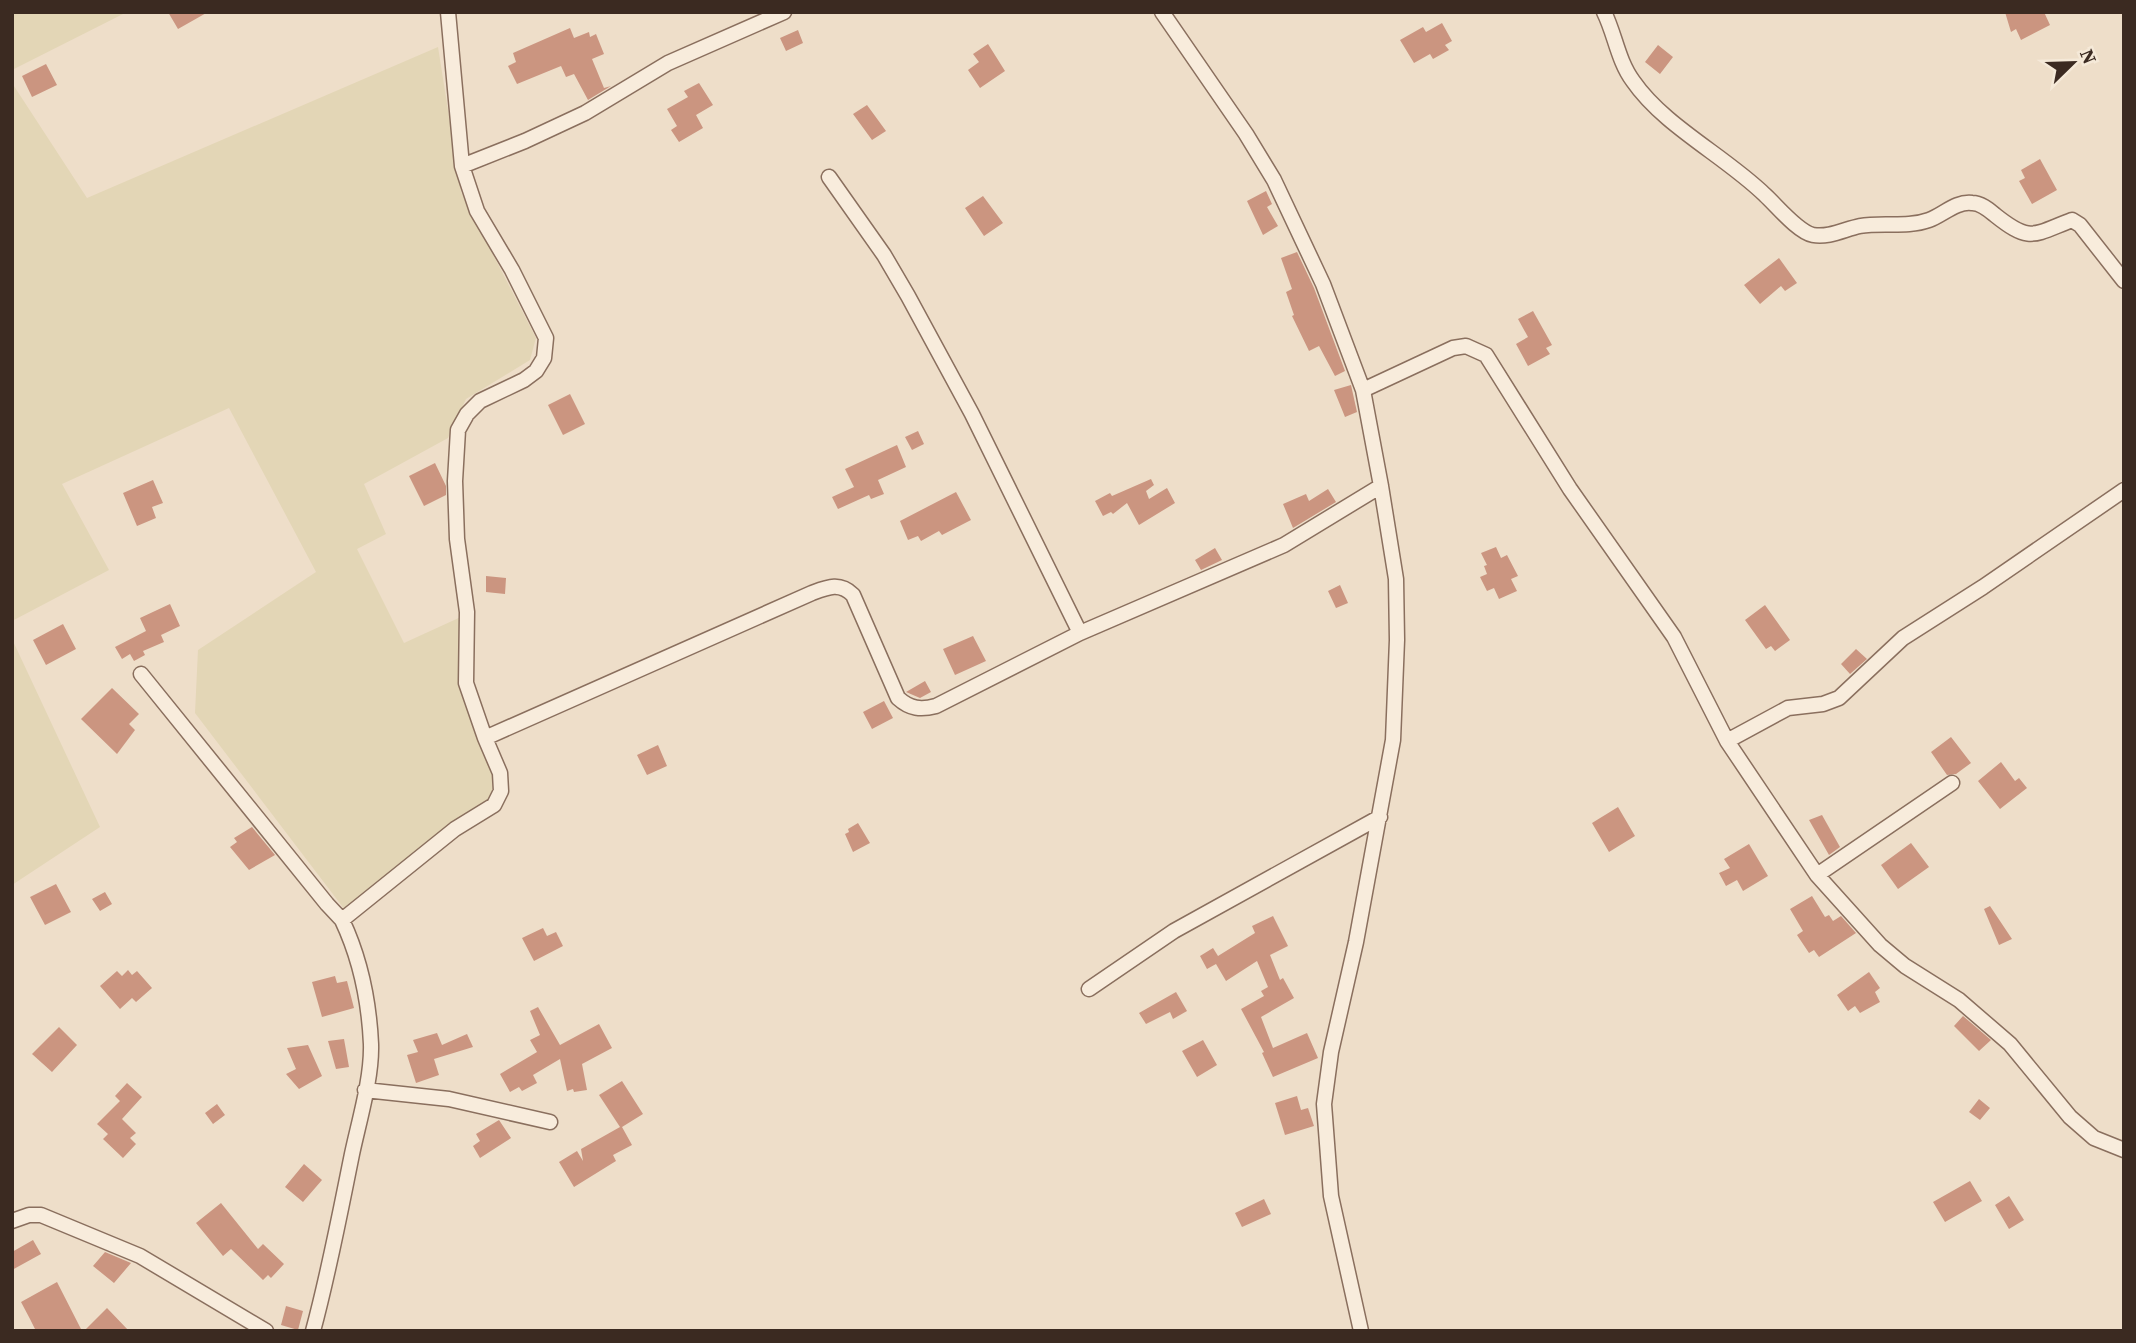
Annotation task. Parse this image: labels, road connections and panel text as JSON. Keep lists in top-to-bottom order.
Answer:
{
  "north": "top right"
}
